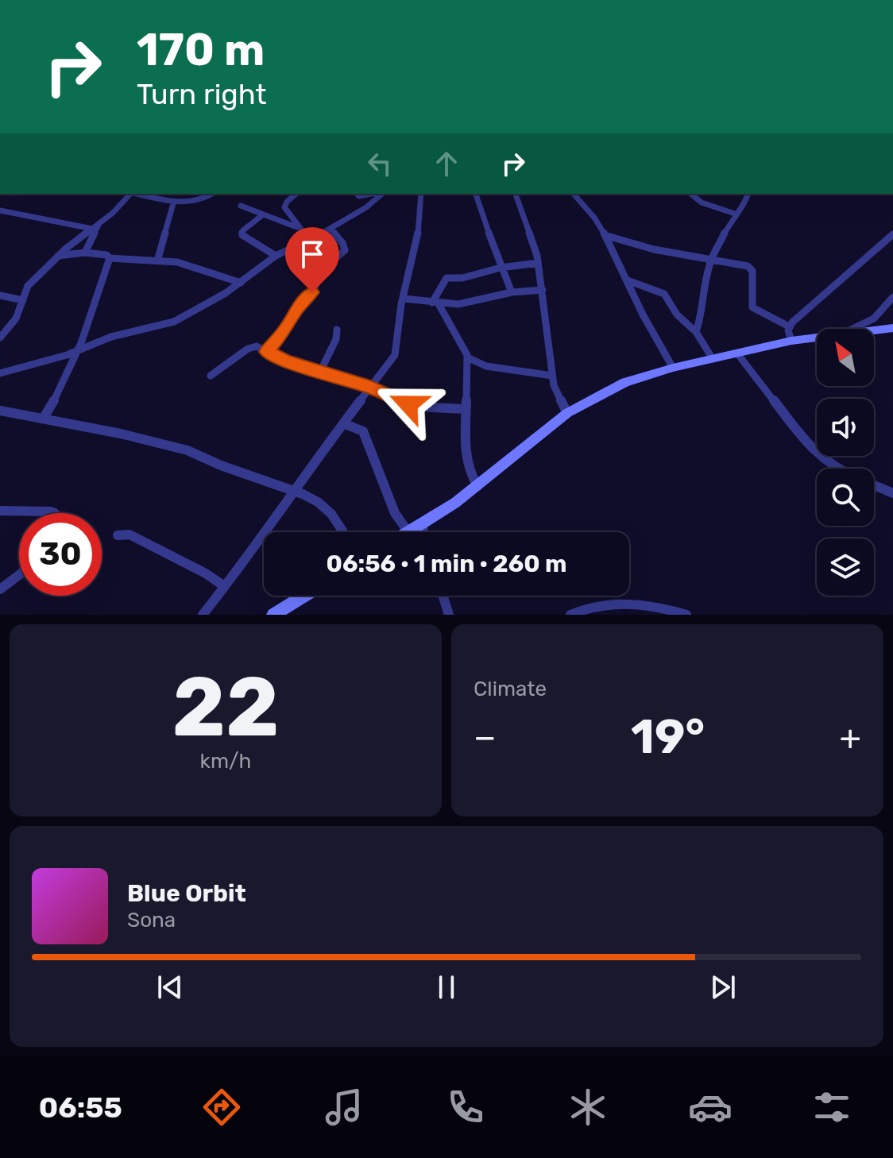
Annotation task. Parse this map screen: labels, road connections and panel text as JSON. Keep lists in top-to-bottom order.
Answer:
{
  "north": "top left",
  "page": {
    "turn": ["170 m", "Turn right"],
    "limit": "30",
    "trip": "06:56 · 1 min · 260 m",
    "tile": [
      ["22", "km/h"],
      "Climate"
    ],
    "heat": ["−", "19°", "+"],
    "song": ["Blue Orbit", "Sona"],
    "tabs": "06:55"
  }
}
